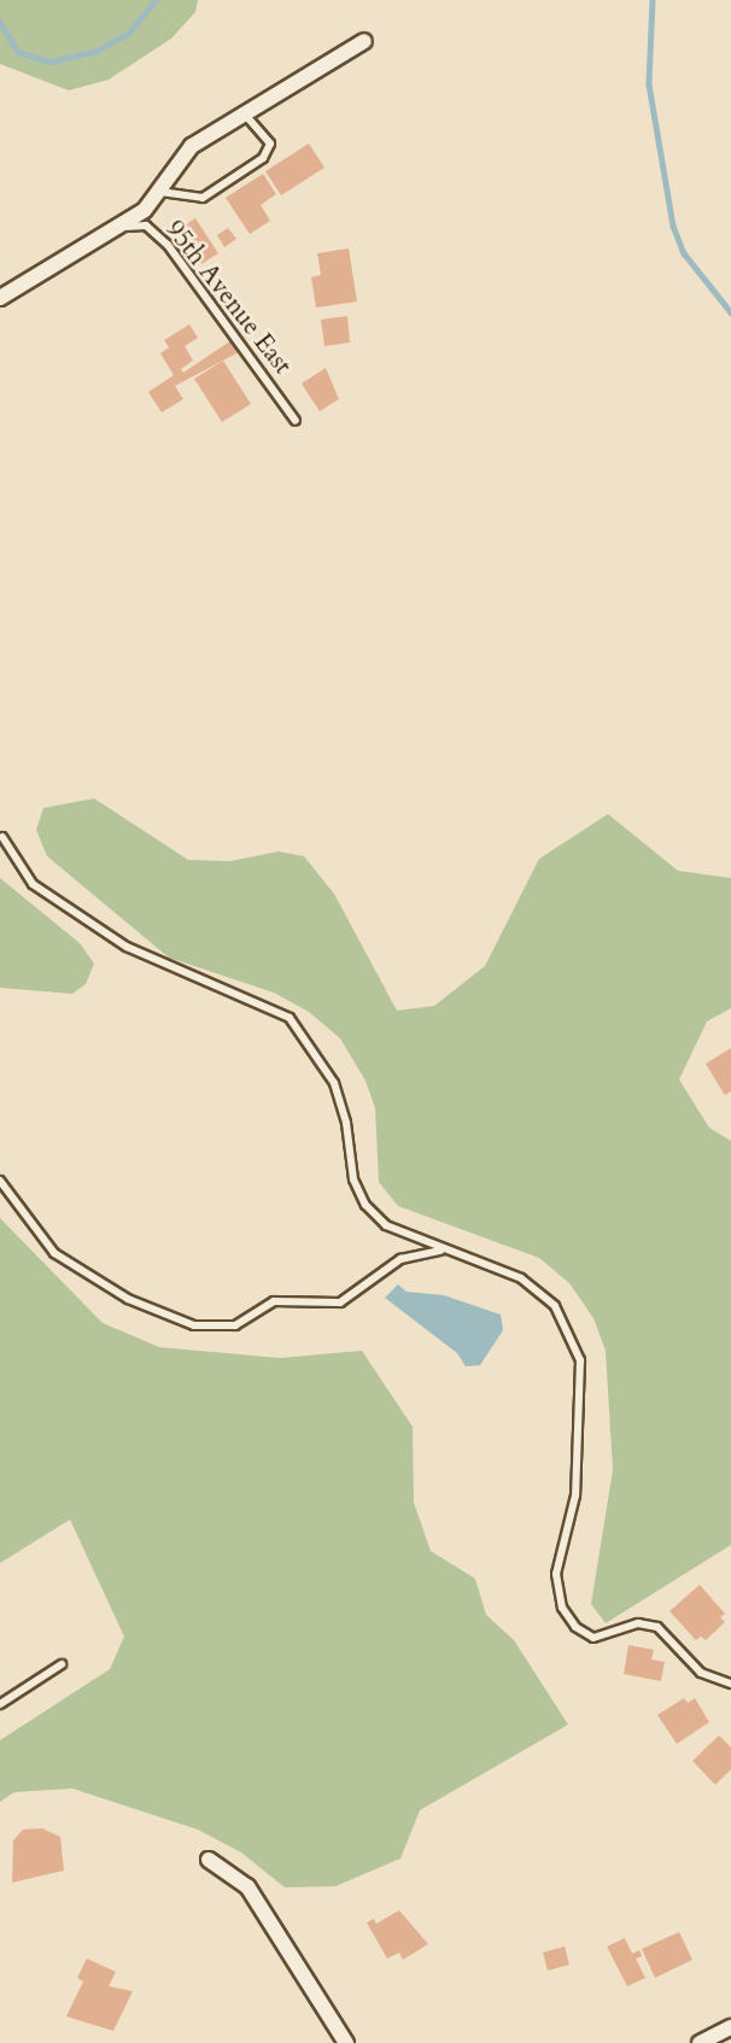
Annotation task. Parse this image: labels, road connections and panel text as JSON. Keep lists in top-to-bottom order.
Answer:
{
  "streets": {
    "lane": ["95th Avenue East"]
  }
}
